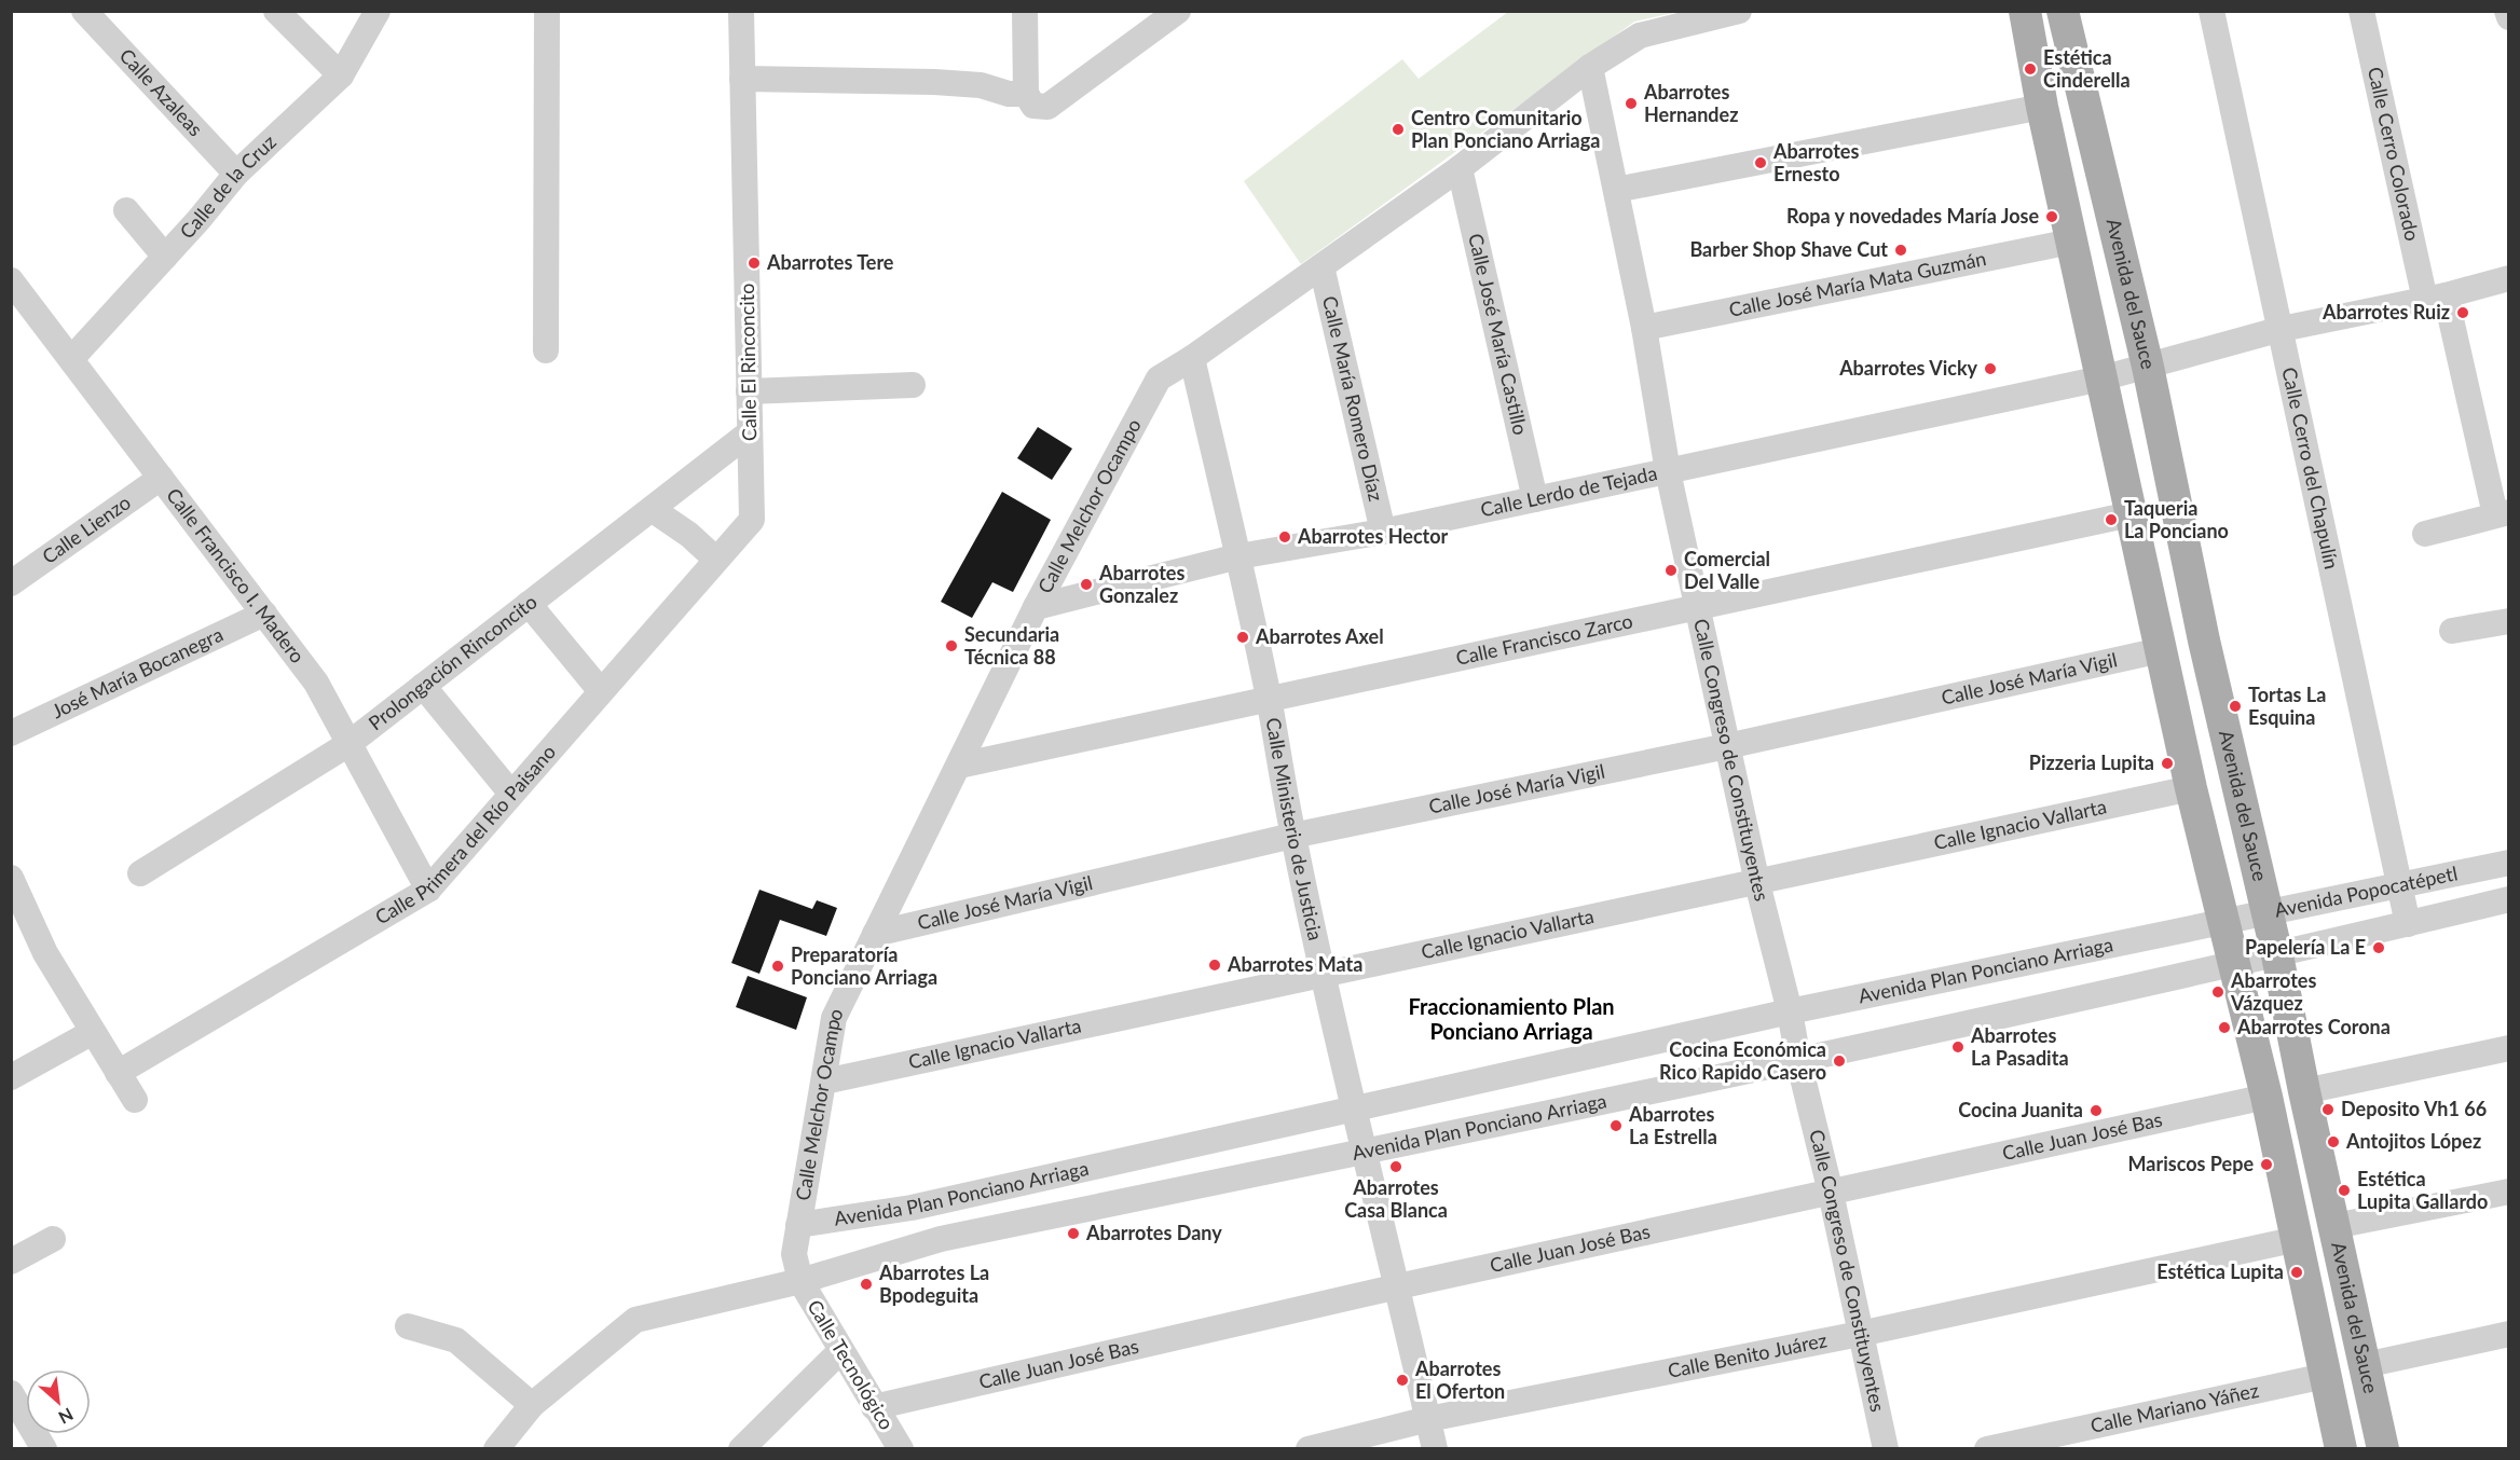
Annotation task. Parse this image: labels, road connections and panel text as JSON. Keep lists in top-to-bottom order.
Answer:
{
  "streets": {
    "main road": ["Avenida del Sauce"],
    "street": [
      "Calle Azaleas",
      "Calle Cerro Colorado",
      "Calle de la Cruz",
      "Calle José María Mata Guzmán",
      "Calle José María Castillo",
      "Calle El Rinconcito",
      "Calle María Romero Díaz",
      "Calle Cerro del Chapulín",
      "Calle Lerdo de Tejada",
      "Calle Melchor Ocampo",
      "Calle Lienzo",
      "Calle Francisco I. Madero",
      "Calle Francisco Zarco",
      "Prolongación Rinconcito",
      "José María Bocanegra",
      "Calle José María Vigil",
      "Calle Congreso de Constituyentes",
      "Calle Ignacio Vallarta",
      "Calle Ministerio de Justicia",
      "Calle Primera del Río Paisano",
      "Avenida Popocatépetl",
      "Avenida Plan Ponciano Arriaga",
      "Calle Juan José Bas",
      "Calle Benito Juárez",
      "Calle Tecnológico",
      "Calle Mariano Yáñez"
    ]
  },
  "crossings": [
    ["Calle Azaleas", "Calle de la Cruz"],
    ["Calle Cerro Colorado", "Calle Lerdo de Tejada"],
    ["Calle de la Cruz", "Calle Francisco I. Madero"],
    ["Calle José María Mata Guzmán", "Avenida del Sauce"],
    ["Calle José María Mata Guzmán", "Calle Congreso de Constituyentes"],
    ["Avenida del Sauce", "Calle Lerdo de Tejada"],
    ["Avenida del Sauce", "Calle Francisco Zarco"],
    ["Avenida del Sauce", "Calle José María Vigil"],
    ["Avenida del Sauce", "Calle Ignacio Vallarta"],
    ["Avenida del Sauce", "Avenida Popocatépetl"],
    ["Avenida del Sauce", "Avenida Plan Ponciano Arriaga"],
    ["Avenida del Sauce", "Calle Juan José Bas"],
    ["Avenida del Sauce", "Calle Benito Juárez"],
    ["Avenida del Sauce", "Calle Mariano Yáñez"],
    ["Calle José María Castillo", "Calle Lerdo de Tejada"],
    ["Calle José María Castillo", "Calle Melchor Ocampo"],
    ["Calle El Rinconcito", "Prolongación Rinconcito"],
    ["Calle El Rinconcito", "Calle Primera del Río Paisano"],
    ["Calle María Romero Díaz", "Calle Lerdo de Tejada"],
    ["Calle María Romero Díaz", "Calle Melchor Ocampo"],
    ["Calle Cerro del Chapulín", "Calle Lerdo de Tejada"],
    ["Calle Cerro del Chapulín", "Avenida Popocatépetl"],
    ["Calle Lerdo de Tejada", "Calle Melchor Ocampo"],
    ["Calle Lerdo de Tejada", "Calle Congreso de Constituyentes"],
    ["Calle Lerdo de Tejada", "Calle Ministerio de Justicia"],
    ["Calle Melchor Ocampo", "Calle Francisco Zarco"],
    ["Calle Melchor Ocampo", "Calle José María Vigil"],
    ["Calle Melchor Ocampo", "Calle Congreso de Constituyentes"],
    ["Calle Melchor Ocampo", "Calle Ignacio Vallarta"],
    ["Calle Melchor Ocampo", "Calle Ministerio de Justicia"],
    ["Calle Melchor Ocampo", "Avenida Plan Ponciano Arriaga"],
    ["Calle Melchor Ocampo", "Calle Tecnológico"],
    ["Calle Lienzo", "Calle Francisco I. Madero"],
    ["Calle Francisco I. Madero", "Prolongación Rinconcito"],
    ["Calle Francisco I. Madero", "José María Bocanegra"],
    ["Calle Francisco I. Madero", "Calle Primera del Río Paisano"],
    ["Calle Francisco Zarco", "Calle Congreso de Constituyentes"],
    ["Calle Francisco Zarco", "Calle Ministerio de Justicia"],
    ["Calle José María Vigil", "Calle Congreso de Constituyentes"],
    ["Calle José María Vigil", "Calle Ministerio de Justicia"],
    ["Calle Congreso de Constituyentes", "Calle Ignacio Vallarta"],
    ["Calle Congreso de Constituyentes", "Avenida Plan Ponciano Arriaga"],
    ["Calle Congreso de Constituyentes", "Calle Juan José Bas"],
    ["Calle Congreso de Constituyentes", "Calle Benito Juárez"],
    ["Calle Ignacio Vallarta", "Calle Ministerio de Justicia"],
    ["Calle Ministerio de Justicia", "Avenida Plan Ponciano Arriaga"],
    ["Calle Ministerio de Justicia", "Calle Juan José Bas"],
    ["Calle Ministerio de Justicia", "Calle Benito Juárez"],
    ["Avenida Popocatépetl", "Avenida Plan Ponciano Arriaga"],
    ["Avenida Plan Ponciano Arriaga", "Calle Tecnológico"],
    ["Calle Juan José Bas", "Calle Tecnológico"]
  ],
  "districts": ["Fraccionamiento Plan Ponciano Arriaga"],
  "places": [
    "Estética Cinderella",
    "Abarrotes Hernandez",
    "Centro Comunitario Plan Ponciano Arriaga",
    "Abarrotes Ernesto",
    "Ropa y novedades María Jose",
    "Barber Shop Shave Cut",
    "Abarrotes Tere",
    "Abarrotes Ruiz",
    "Abarrotes Vicky",
    "Taqueria La Ponciano",
    "Abarrotes Hector",
    "Comercial Del Valle",
    "Abarrotes Gonzalez",
    "Abarrotes Axel",
    "Secundaria Técnica 88",
    "Tortas La Esquina",
    "Pizzeria Lupita",
    "Papelería La E",
    "Abarrotes Mata",
    "Preparatoría Ponciano Arriaga",
    "Abarrotes Vázquez",
    "Abarrotes Corona",
    "Abarrotes La Pasadita",
    "Cocina Económica Rico Rapido Casero",
    "Deposito Vh1 66",
    "Cocina Juanita",
    "Abarrotes La Estrella",
    "Antojitos López",
    "Mariscos Pepe",
    "Abarrotes Casa Blanca",
    "Estética Lupita Gallardo",
    "Abarrotes Dany",
    "Estética Lupita",
    "Abarrotes La Bpodeguita",
    "Abarrotes El Oferton"
  ],
  "north": "bottom right"
}
